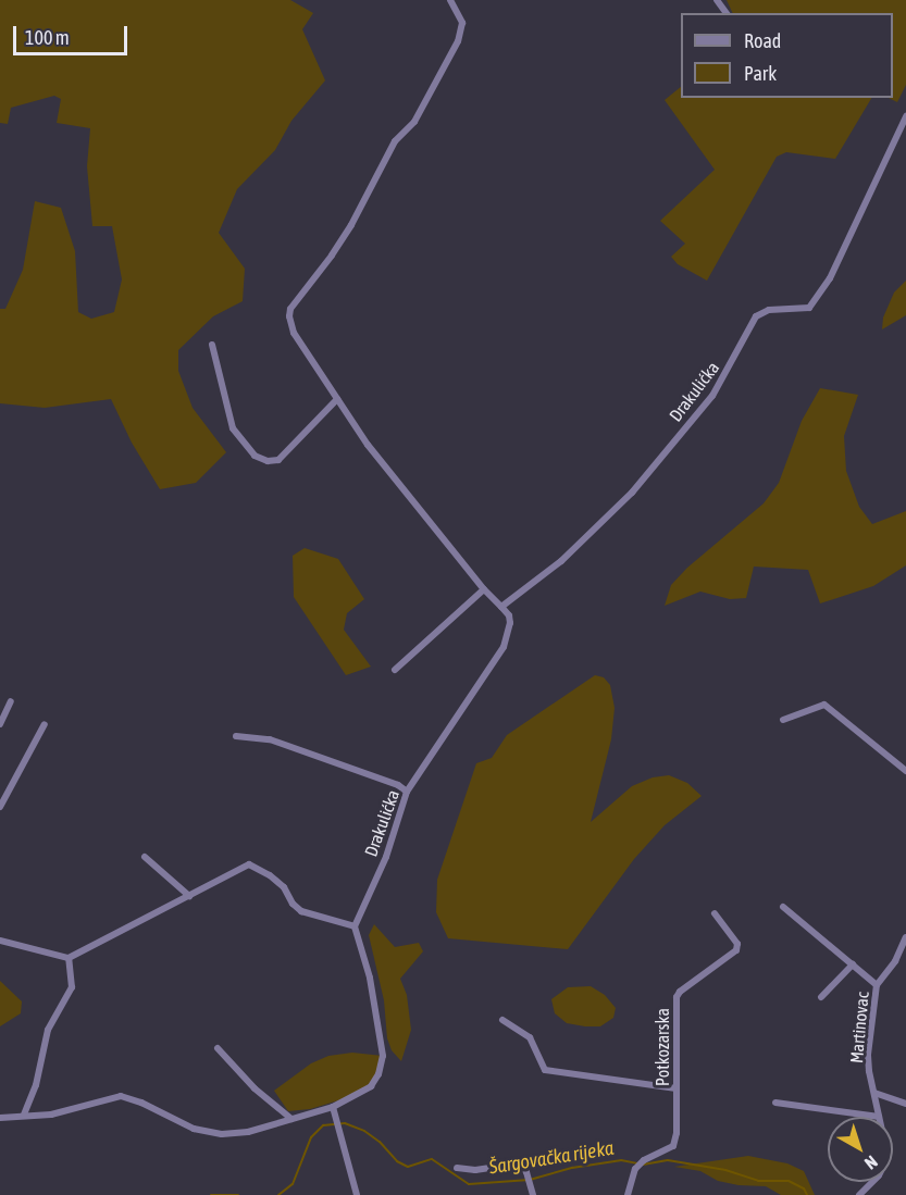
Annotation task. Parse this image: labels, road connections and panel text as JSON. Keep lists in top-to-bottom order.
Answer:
{
  "streets": {
    "street": ["Drakulićka", "Martinovac", "Potkozarska"]
  },
  "water": ["Šargovačka rijeka"],
  "legend": ["Road", "Park"],
  "scale_bar": "100 m",
  "north": "bottom right"
}
